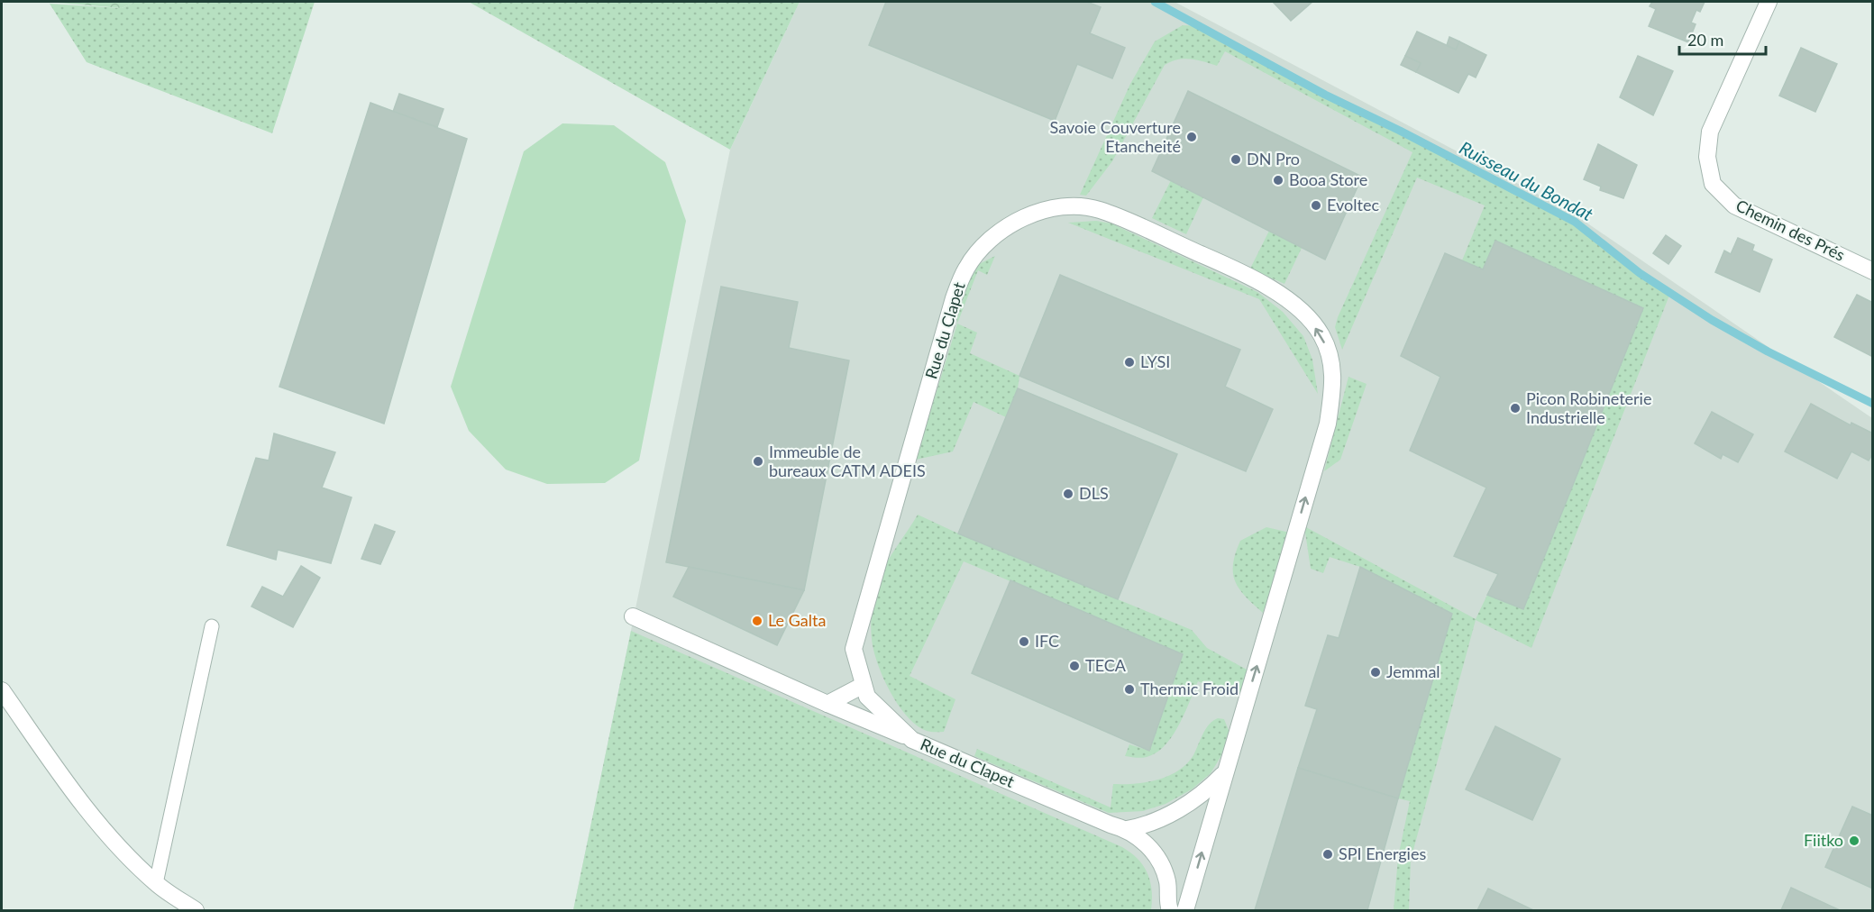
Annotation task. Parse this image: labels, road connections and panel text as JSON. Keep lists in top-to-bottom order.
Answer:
{
  "streets": {
    "street": ["Chemin des Prés", "Rue du Clapet"]
  },
  "water": ["Ruisseau du Bondat"],
  "places": [
    "Savoie Couverture Etancheité",
    "DN Pro",
    "Booa Store",
    "Evoltec",
    "LYSI",
    "Picon Robineterie Industrielle",
    "Immeuble de bureaux CATM ADEIS",
    "DLS",
    "Le Galta",
    "IFC",
    "TECA",
    "Jemmal",
    "Thermic Froid",
    "Fiitko",
    "SPI Energies"
  ],
  "scale_bar": "20 m"
}
